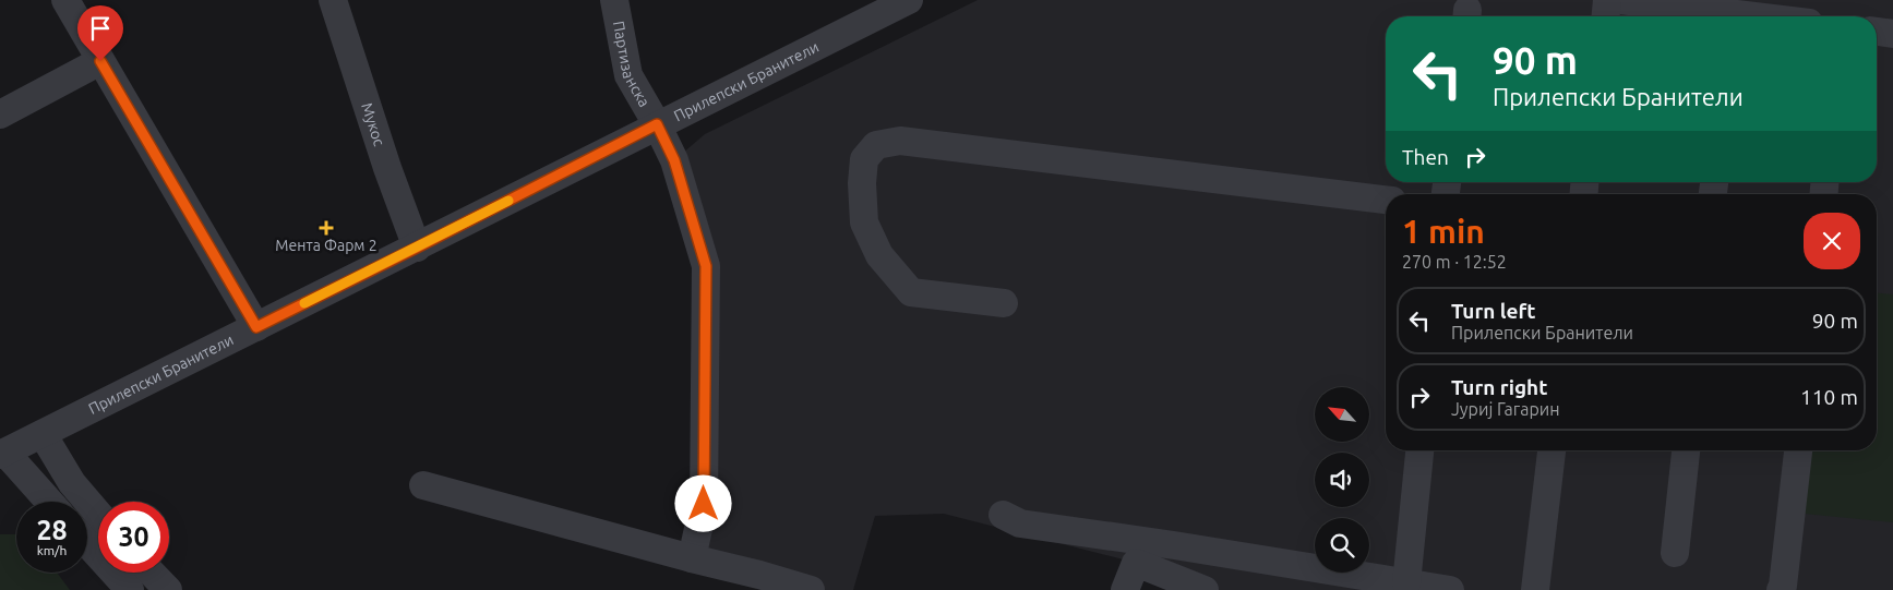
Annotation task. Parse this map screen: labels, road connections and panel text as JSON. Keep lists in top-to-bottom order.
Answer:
{
  "streets": {
    "street": ["Партизанска", "Прилепски Бранители", "Мукос"]
  },
  "crossings": [
    ["Партизанска", "Прилепски Бранители"],
    ["Прилепски Бранители", "Мукос"]
  ],
  "places": {
    "health": ["Мента Фарм 2"]
  },
  "north": "top left",
  "page": {
    "turn": ["90 m", "Прилепски Бранители"],
    "then": "Then",
    "heading": ["1 min", "270 m · 12:52"],
    "list": [
      {
        "name": "Turn left",
        "note": "Прилепски Бранители",
        "value": "90 m"
      },
      {
        "name": "Turn right",
        "note": "Јуриј Гагарин",
        "value": "110 m"
      }
    ],
    "speed": "28 km/h",
    "limit": "30"
  }
}
